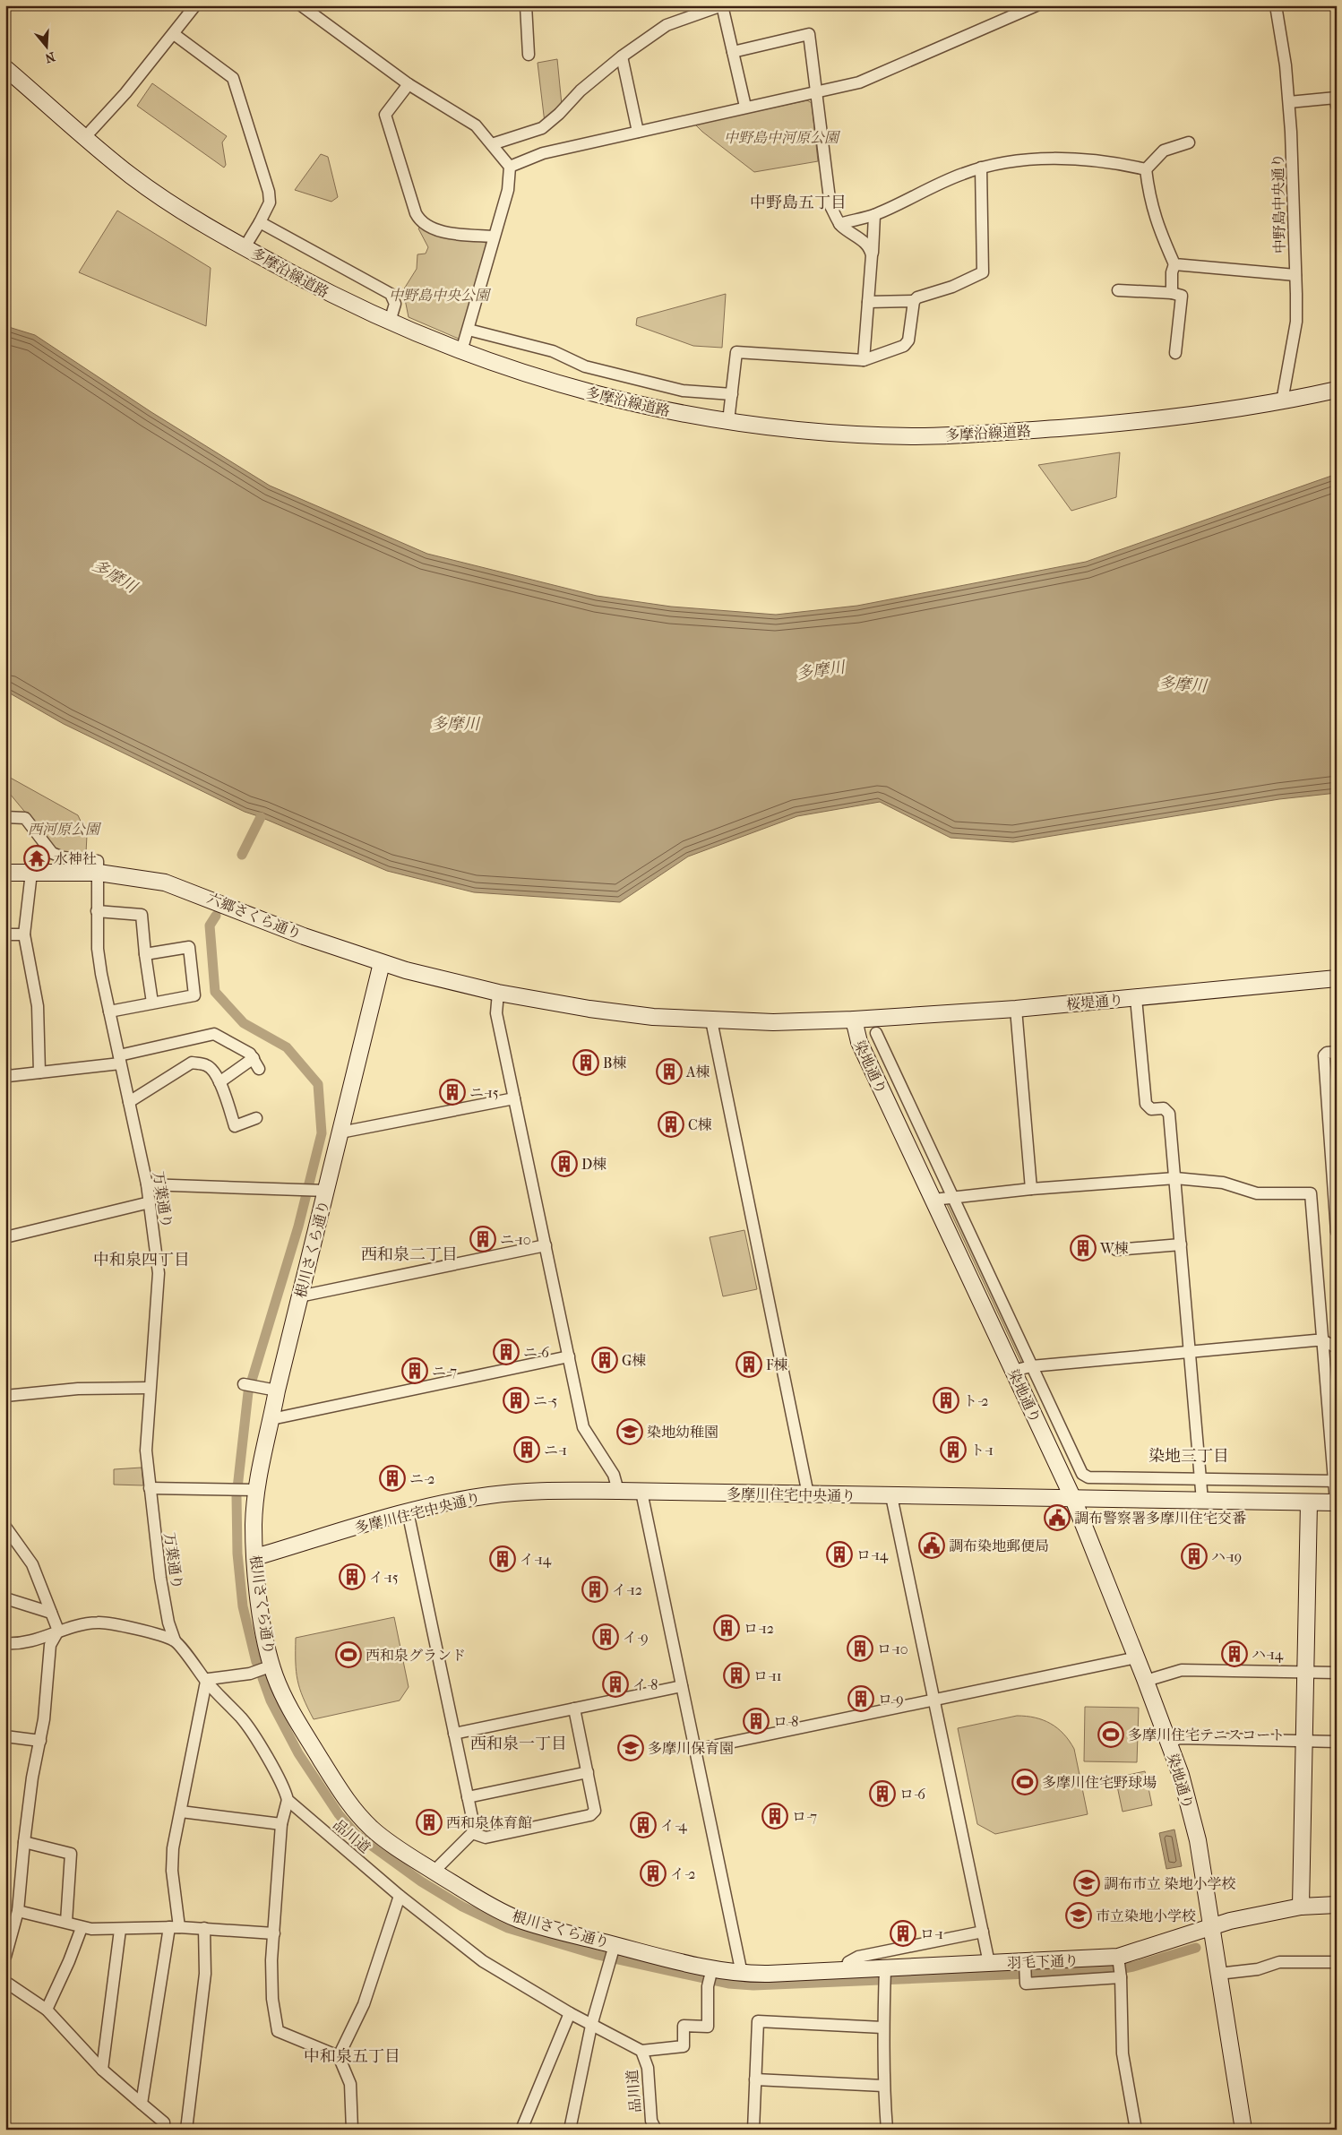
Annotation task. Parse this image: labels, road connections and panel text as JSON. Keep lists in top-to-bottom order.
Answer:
{
  "streets": {
    "street": [
      "中野島中央通り",
      "多摩沿線道路",
      "六郷さくら通り",
      "桜堤通り",
      "染地通り",
      "万葉通り",
      "根川さくら通り",
      "多摩川住宅中央通り",
      "品川道",
      "羽毛下通り"
    ]
  },
  "crossings": [
    ["中野島中央通り", "多摩沿線道路"],
    ["六郷さくら通り", "染地通り"],
    ["六郷さくら通り", "万葉通り"],
    ["六郷さくら通り", "根川さくら通り"],
    ["桜堤通り", "染地通り"],
    ["染地通り", "多摩川住宅中央通り"],
    ["染地通り", "羽毛下通り"],
    ["万葉通り", "品川道"],
    ["根川さくら通り", "多摩川住宅中央通り"],
    ["根川さくら通り", "羽毛下通り"]
  ],
  "districts": [
    "中野島五丁目",
    "西和泉二丁目",
    "中和泉四丁目",
    "染地三丁目",
    "西和泉一丁目",
    "中和泉五丁目"
  ],
  "water": ["多摩川"],
  "parks": ["中野島中河原公園", "中野島中央公園", "西河原公園"],
  "places": {
    "temple": ["水神社"],
    "building": [
      "B棟",
      "A棟",
      "ニ-15",
      "C棟",
      "D棟",
      "ニ-10",
      "W棟",
      "ニ-6",
      "G棟",
      "F棟",
      "ニ-7",
      "ニ-5",
      "ト-2",
      "ニ-1",
      "ト-1",
      "ニ-2",
      "ロ-14",
      "ハ-19",
      "イ-14",
      "イ-15",
      "イ-12",
      "ロ-12",
      "イ-9",
      "ロ-10",
      "ハ-14",
      "ロ-11",
      "イ-8",
      "ロ-9",
      "ロ-8",
      "ロ-6",
      "ロ-7",
      "西和泉体育館",
      "イ-4",
      "イ-2",
      "ロ-1"
    ],
    "school or university": [
      "染地幼稚園",
      "多摩川保育園",
      "調布市立 染地小学校",
      "市立染地小学校"
    ],
    "public building": ["調布警察署多摩川住宅交番", "調布染地郵便局"],
    "sports": ["西和泉グランド", "多摩川住宅テニスコート", "多摩川住宅野球場"]
  },
  "north": "bottom"
}
